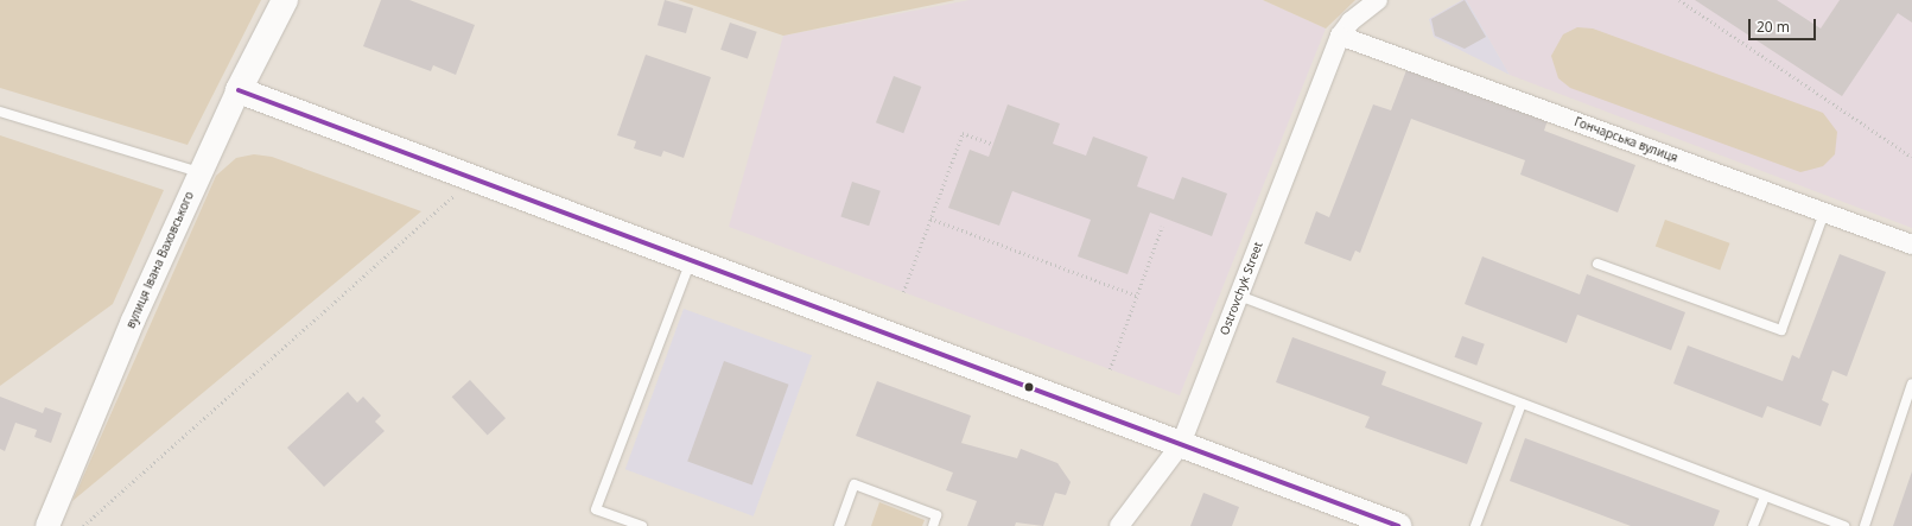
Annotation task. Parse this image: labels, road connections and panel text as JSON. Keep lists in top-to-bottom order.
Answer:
{
  "streets": {
    "main road": ["вулиця Івана Ваховського"],
    "street": ["Гончарська вулиця", "Ostrovchyk Street"]
  },
  "crossings": [
    ["Гончарська вулиця", "Ostrovchyk Street"]
  ],
  "scale_bar": "20 m"
}
